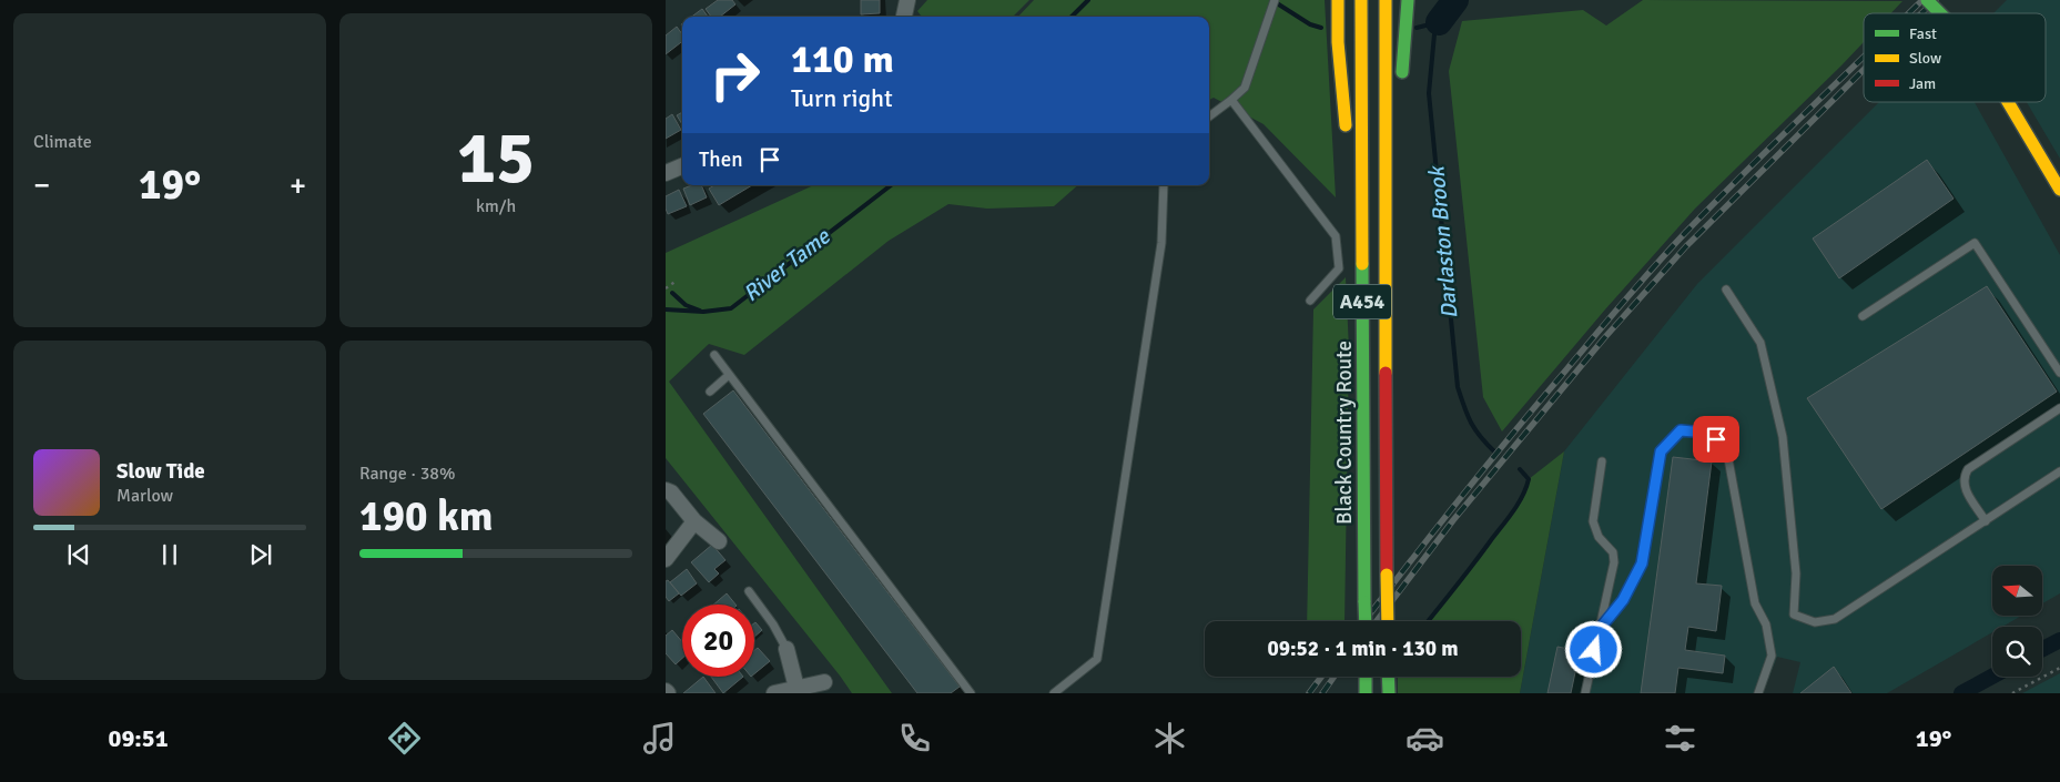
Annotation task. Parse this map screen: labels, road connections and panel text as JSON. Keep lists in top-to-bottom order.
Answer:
{
  "streets": {
    "main road": ["A454", "Black Country Route"]
  },
  "water": ["Darlaston Brook", "River Tame"],
  "legend": ["Fast", "Slow", "Jam"],
  "north": "left",
  "page": {
    "tile": [
      "Climate",
      ["15", "km/h"],
      ["Range · 38%", "190 km"]
    ],
    "turn": ["110 m", "Turn right"],
    "then": "Then",
    "heat": ["−", "19°", "+"],
    "song": ["Slow Tide", "Marlow"],
    "limit": "20",
    "trip": "09:52 · 1 min · 130 m",
    "tabs": ["09:51", "19°"]
  }
}
